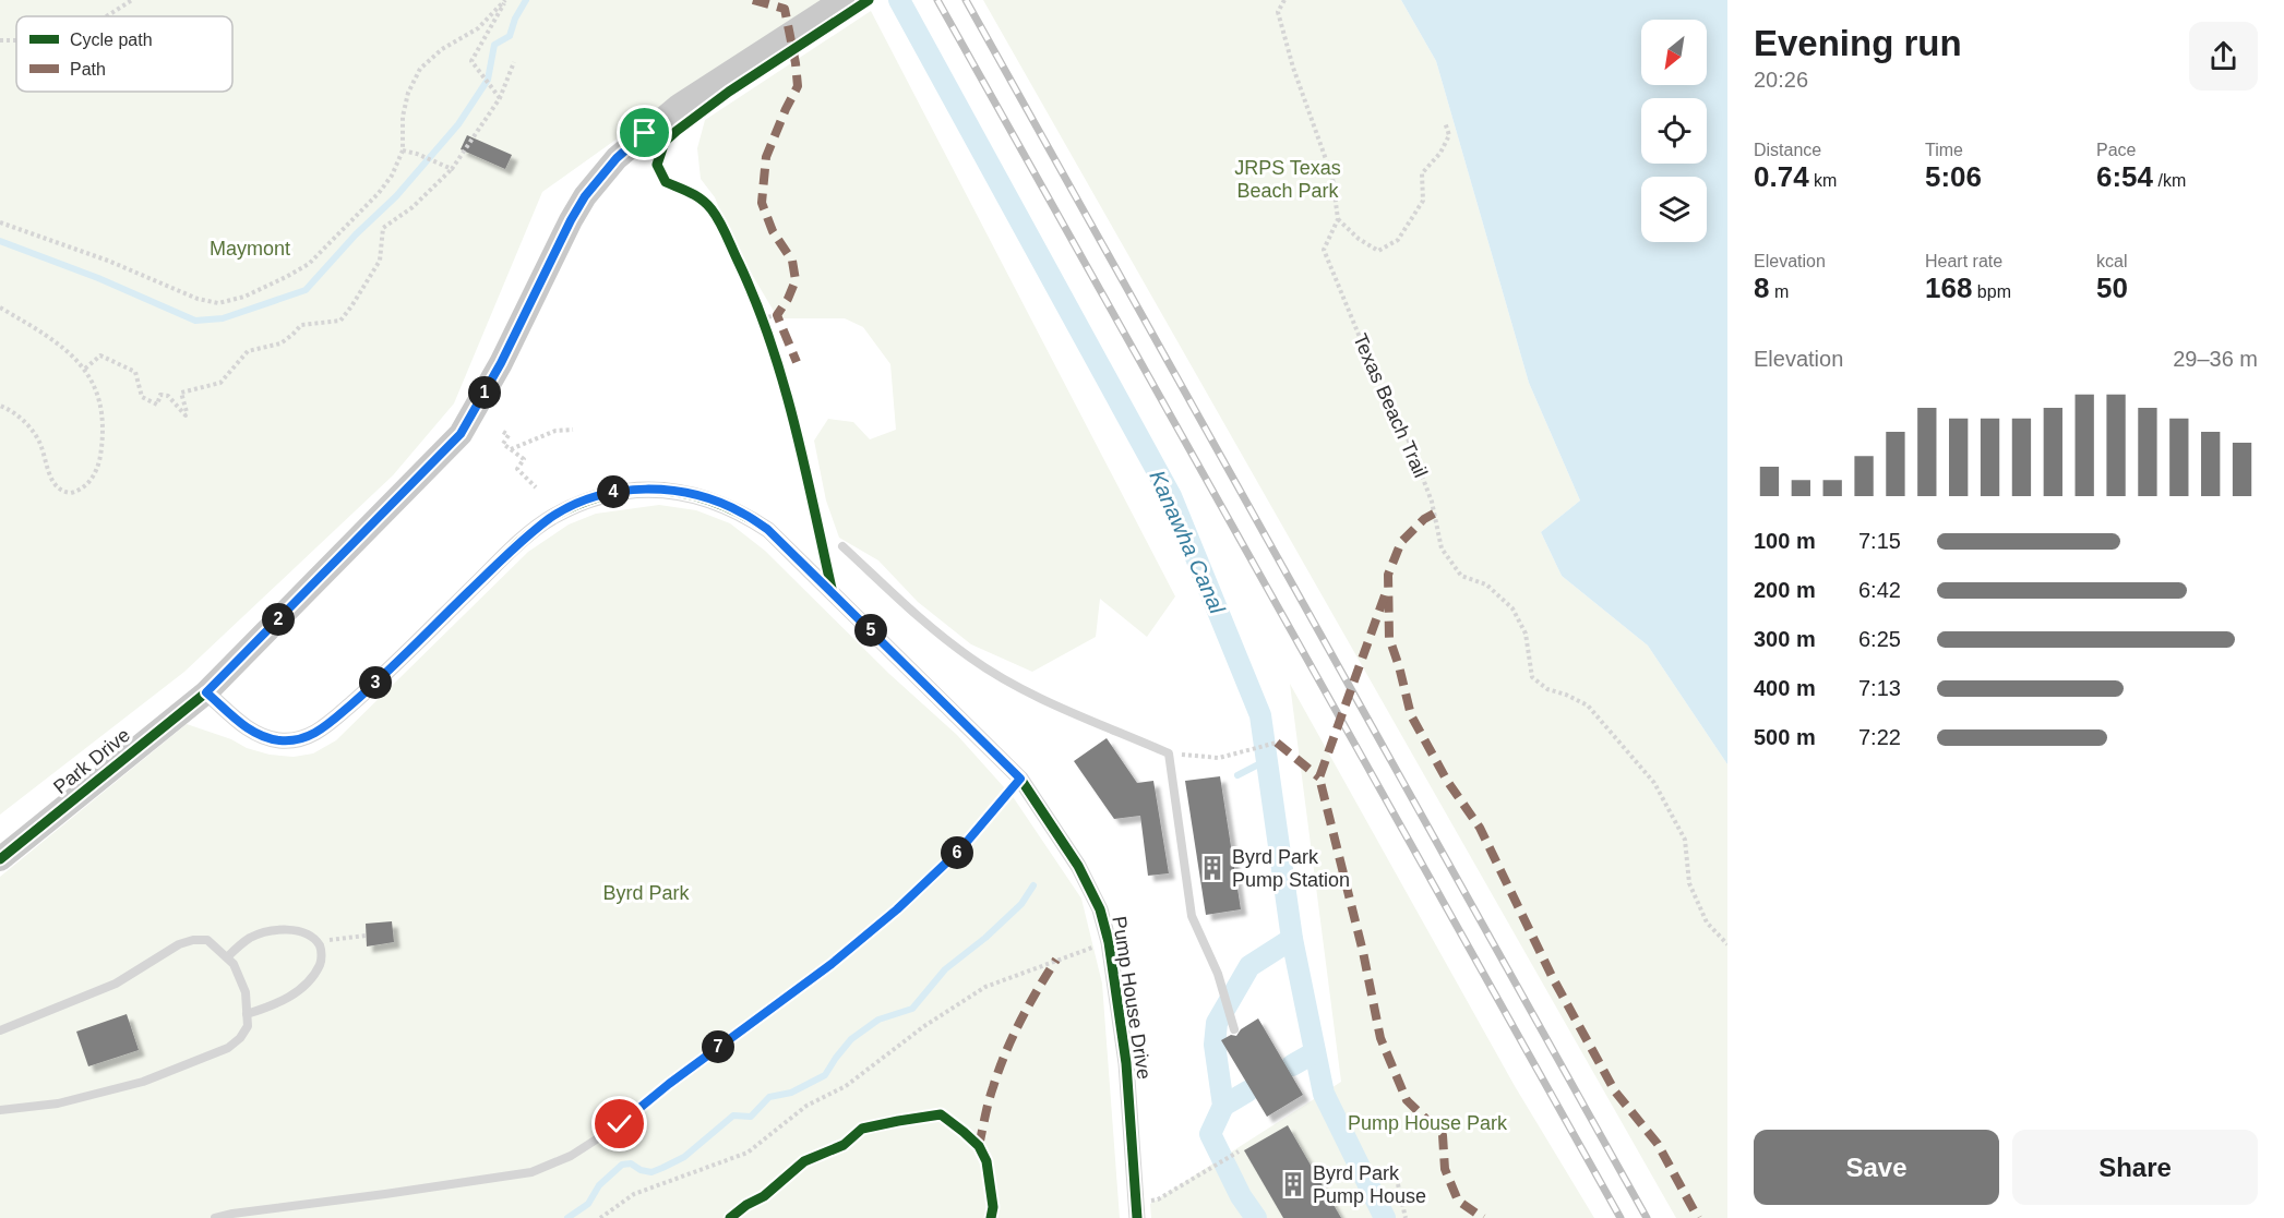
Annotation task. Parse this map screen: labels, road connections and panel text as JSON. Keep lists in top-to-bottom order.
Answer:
{
  "streets": {
    "main road": ["Park Drive"],
    "street": ["Pump House Drive"],
    "path": ["Texas Beach Trail"]
  },
  "crossings": [
    ["Park Drive", "Pump House Drive"]
  ],
  "water": ["Kanawha Canal"],
  "parks": [
    "JRPS Texas Beach Park",
    "Maymont",
    "Byrd Park",
    "Pump House Park"
  ],
  "places": {
    "building": ["Byrd Park Pump Station", "Byrd Park Pump House"]
  },
  "legend": ["Cycle path", "Path"],
  "north": "bottom left",
  "page": {
    "heading": ["Evening run", "20:26"],
    "stats": [
      ["Distance", "0.74 km"],
      ["Time", "5:06"],
      ["Pace", "6:54 /km"],
      ["Elevation", "8 m"],
      ["Heart rate", "168 bpm"],
      ["kcal", "50"]
    ],
    "chart": ["Elevation", "29–36 m"],
    "pins": [
      "1",
      "4",
      "2",
      "5",
      "3",
      "6",
      "7"
    ],
    "list": [
      {
        "name": "100 m",
        "note": "7:15"
      },
      {
        "name": "200 m",
        "note": "6:42"
      },
      {
        "name": "300 m",
        "note": "6:25"
      },
      {
        "name": "400 m",
        "note": "7:13"
      },
      {
        "name": "500 m",
        "note": "7:22"
      }
    ],
    "buttons": ["Save", "Share"]
  }
}
